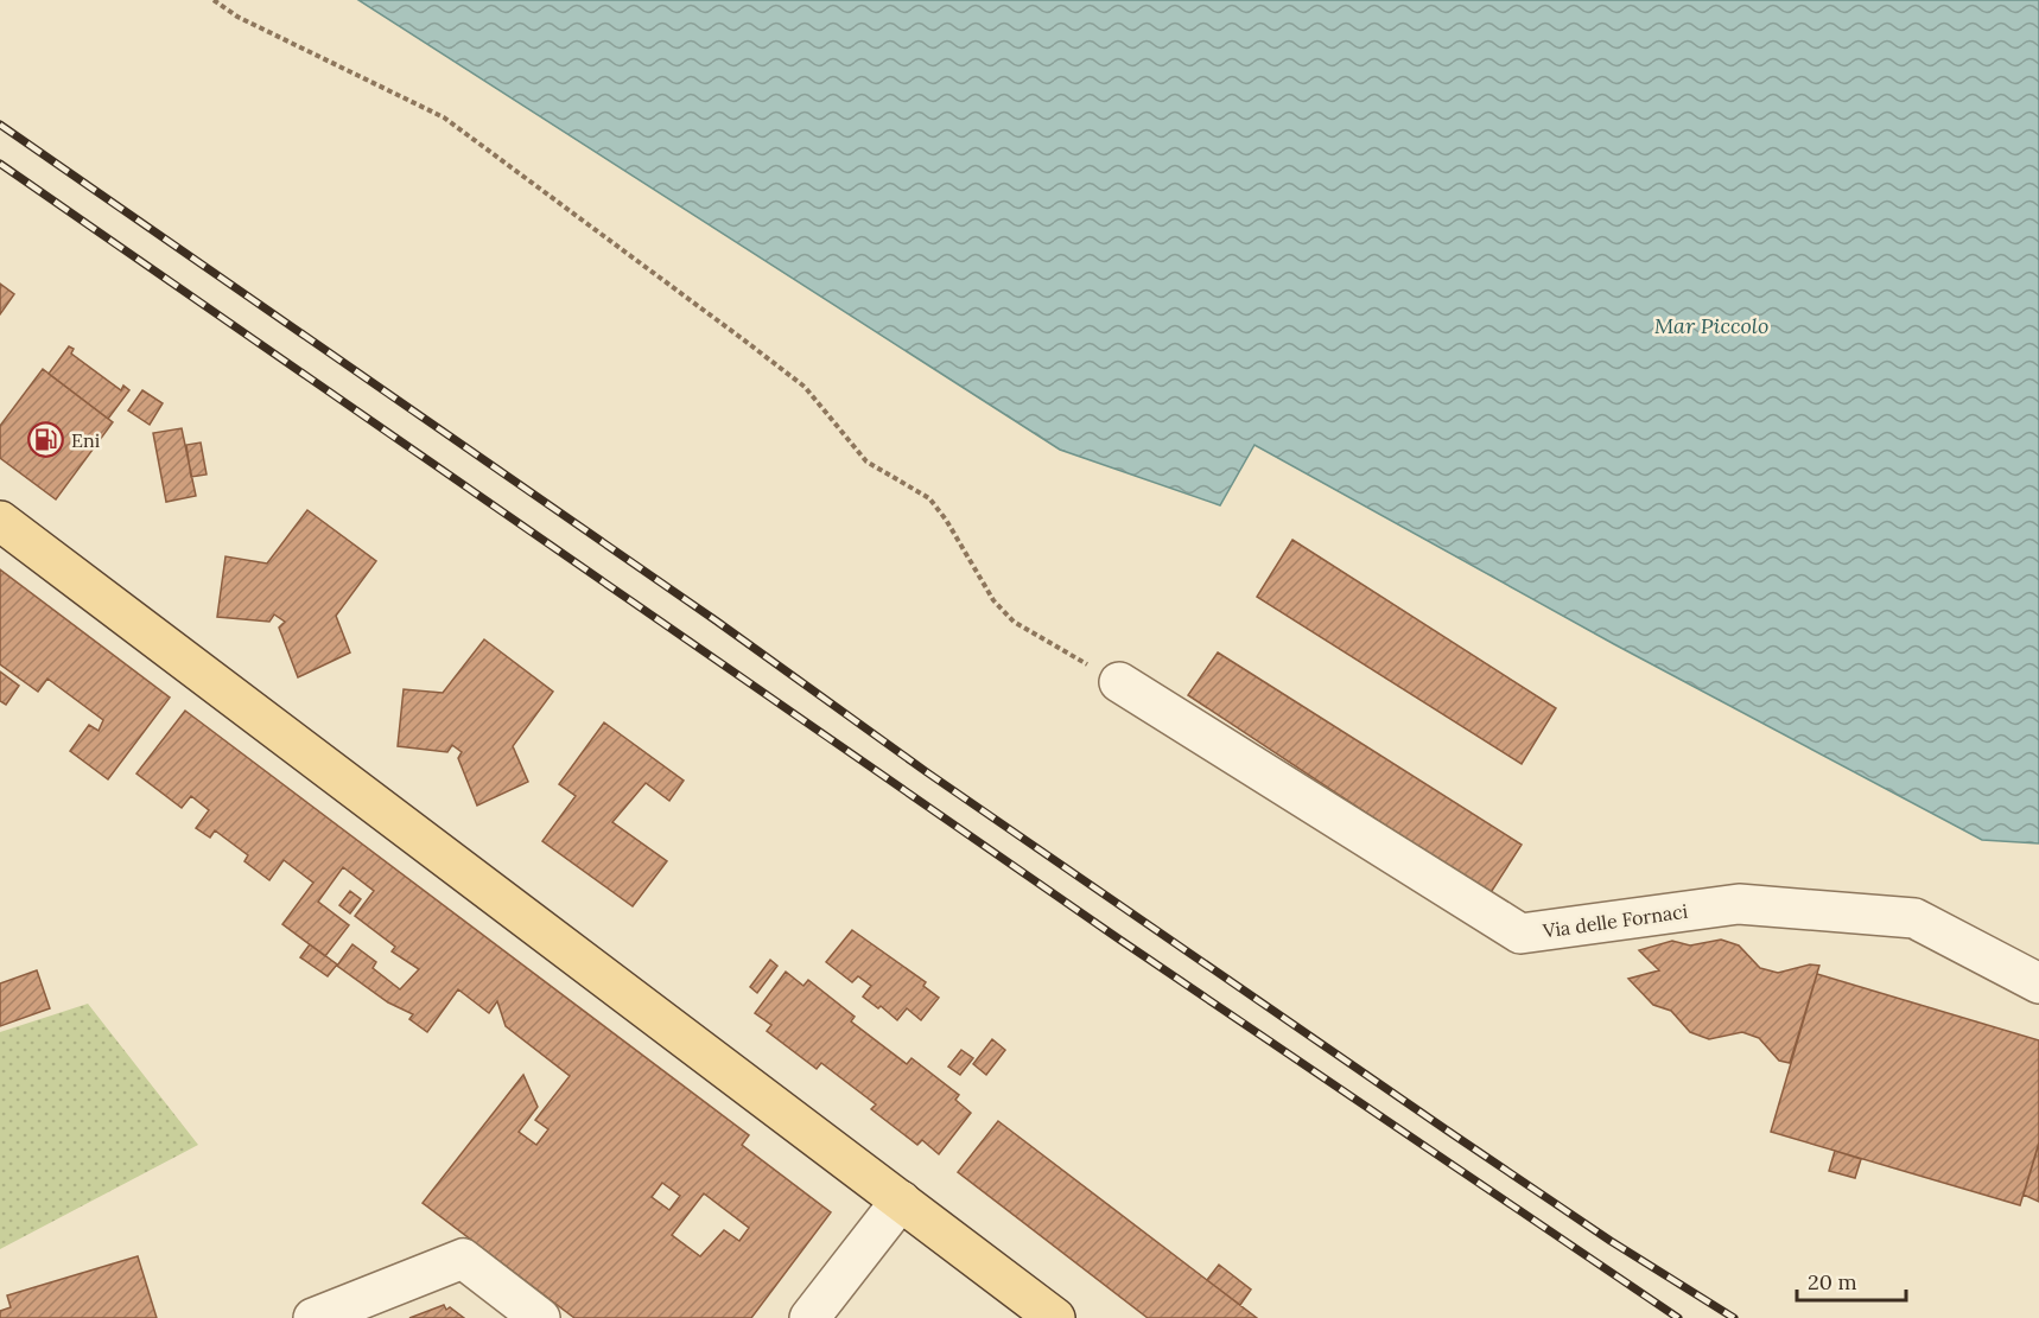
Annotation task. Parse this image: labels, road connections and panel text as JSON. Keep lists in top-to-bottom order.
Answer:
{
  "streets": {
    "street": ["Via delle Fornaci"]
  },
  "water": ["Mar Piccolo"],
  "places": {
    "fuel station": ["Eni"]
  },
  "scale_bar": "20 m"
}
